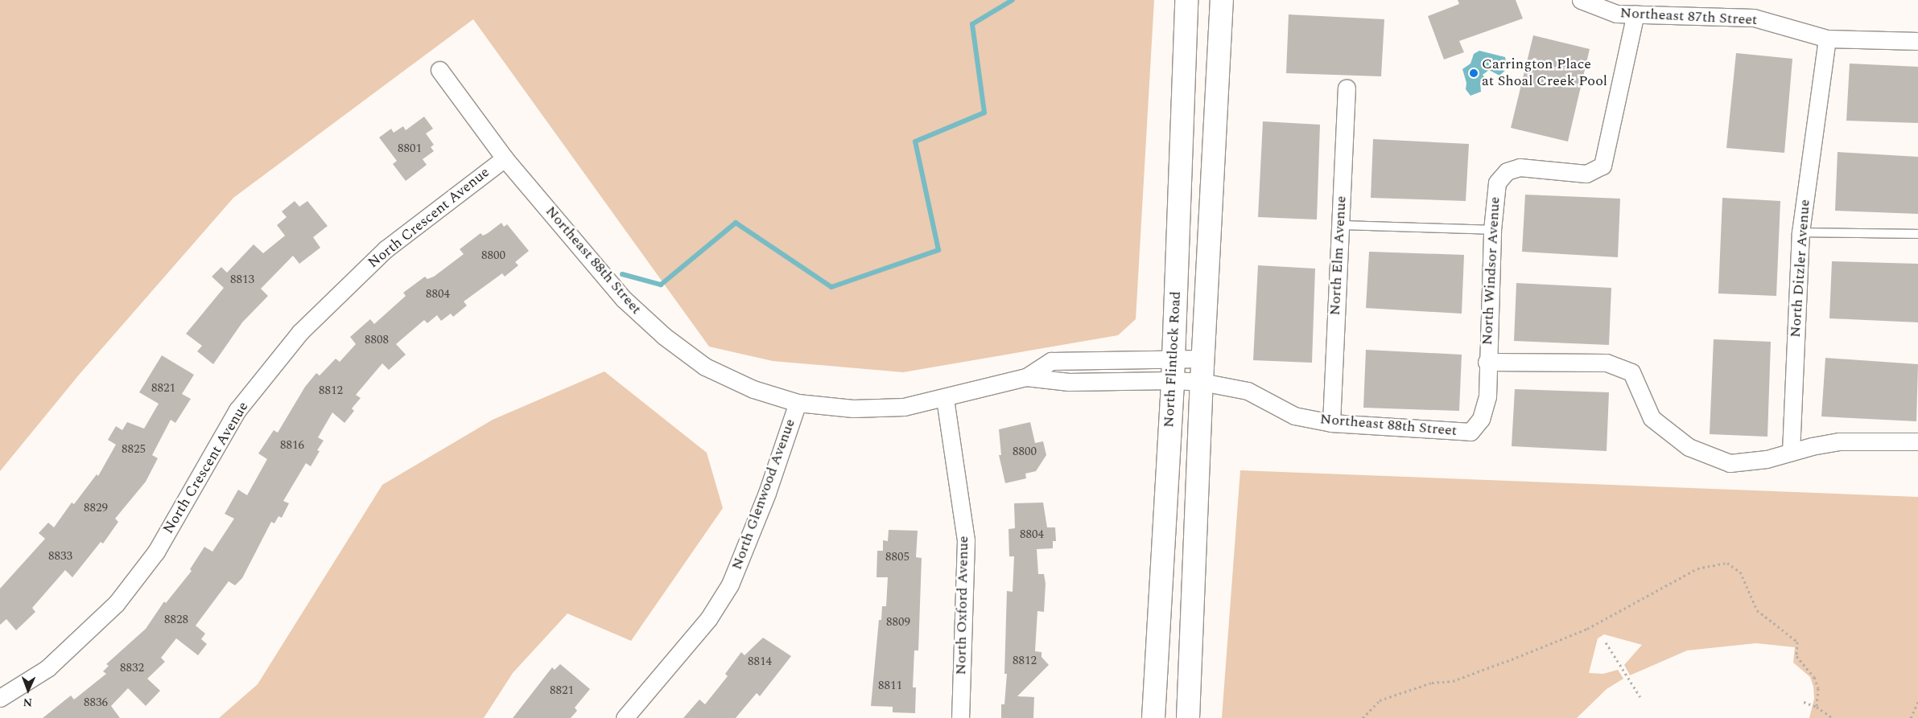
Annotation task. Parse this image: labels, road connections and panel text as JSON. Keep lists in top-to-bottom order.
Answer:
{
  "streets": {
    "main road": ["North Flintlock Road"],
    "street": [
      "Northeast 87th Street",
      "North Crescent Avenue",
      "North Elm Avenue",
      "Northeast 88th Street",
      "North Ditzler Avenue",
      "North Windsor Avenue",
      "North Glenwood Avenue",
      "North Oxford Avenue"
    ]
  },
  "crossings": [
    ["Northeast 87th Street", "North Ditzler Avenue"],
    ["Northeast 87th Street", "North Windsor Avenue"],
    ["North Crescent Avenue", "Northeast 88th Street"],
    ["North Elm Avenue", "Northeast 88th Street"],
    ["Northeast 88th Street", "North Windsor Avenue"],
    ["Northeast 88th Street", "North Flintlock Road"],
    ["Northeast 88th Street", "North Glenwood Avenue"],
    ["Northeast 88th Street", "North Oxford Avenue"]
  ],
  "places": ["Carrington Place at Shoal Creek Pool"],
  "house_numbers": [
    "8801",
    "8800",
    "8813",
    "8804",
    "8808",
    "8821",
    "8812",
    "8816",
    "8825",
    "8800",
    "8829",
    "8804",
    "8833",
    "8805",
    "8828",
    "8809",
    "8812",
    "8814",
    "8832",
    "8811",
    "8821",
    "8836"
  ],
  "north": "bottom"
}
